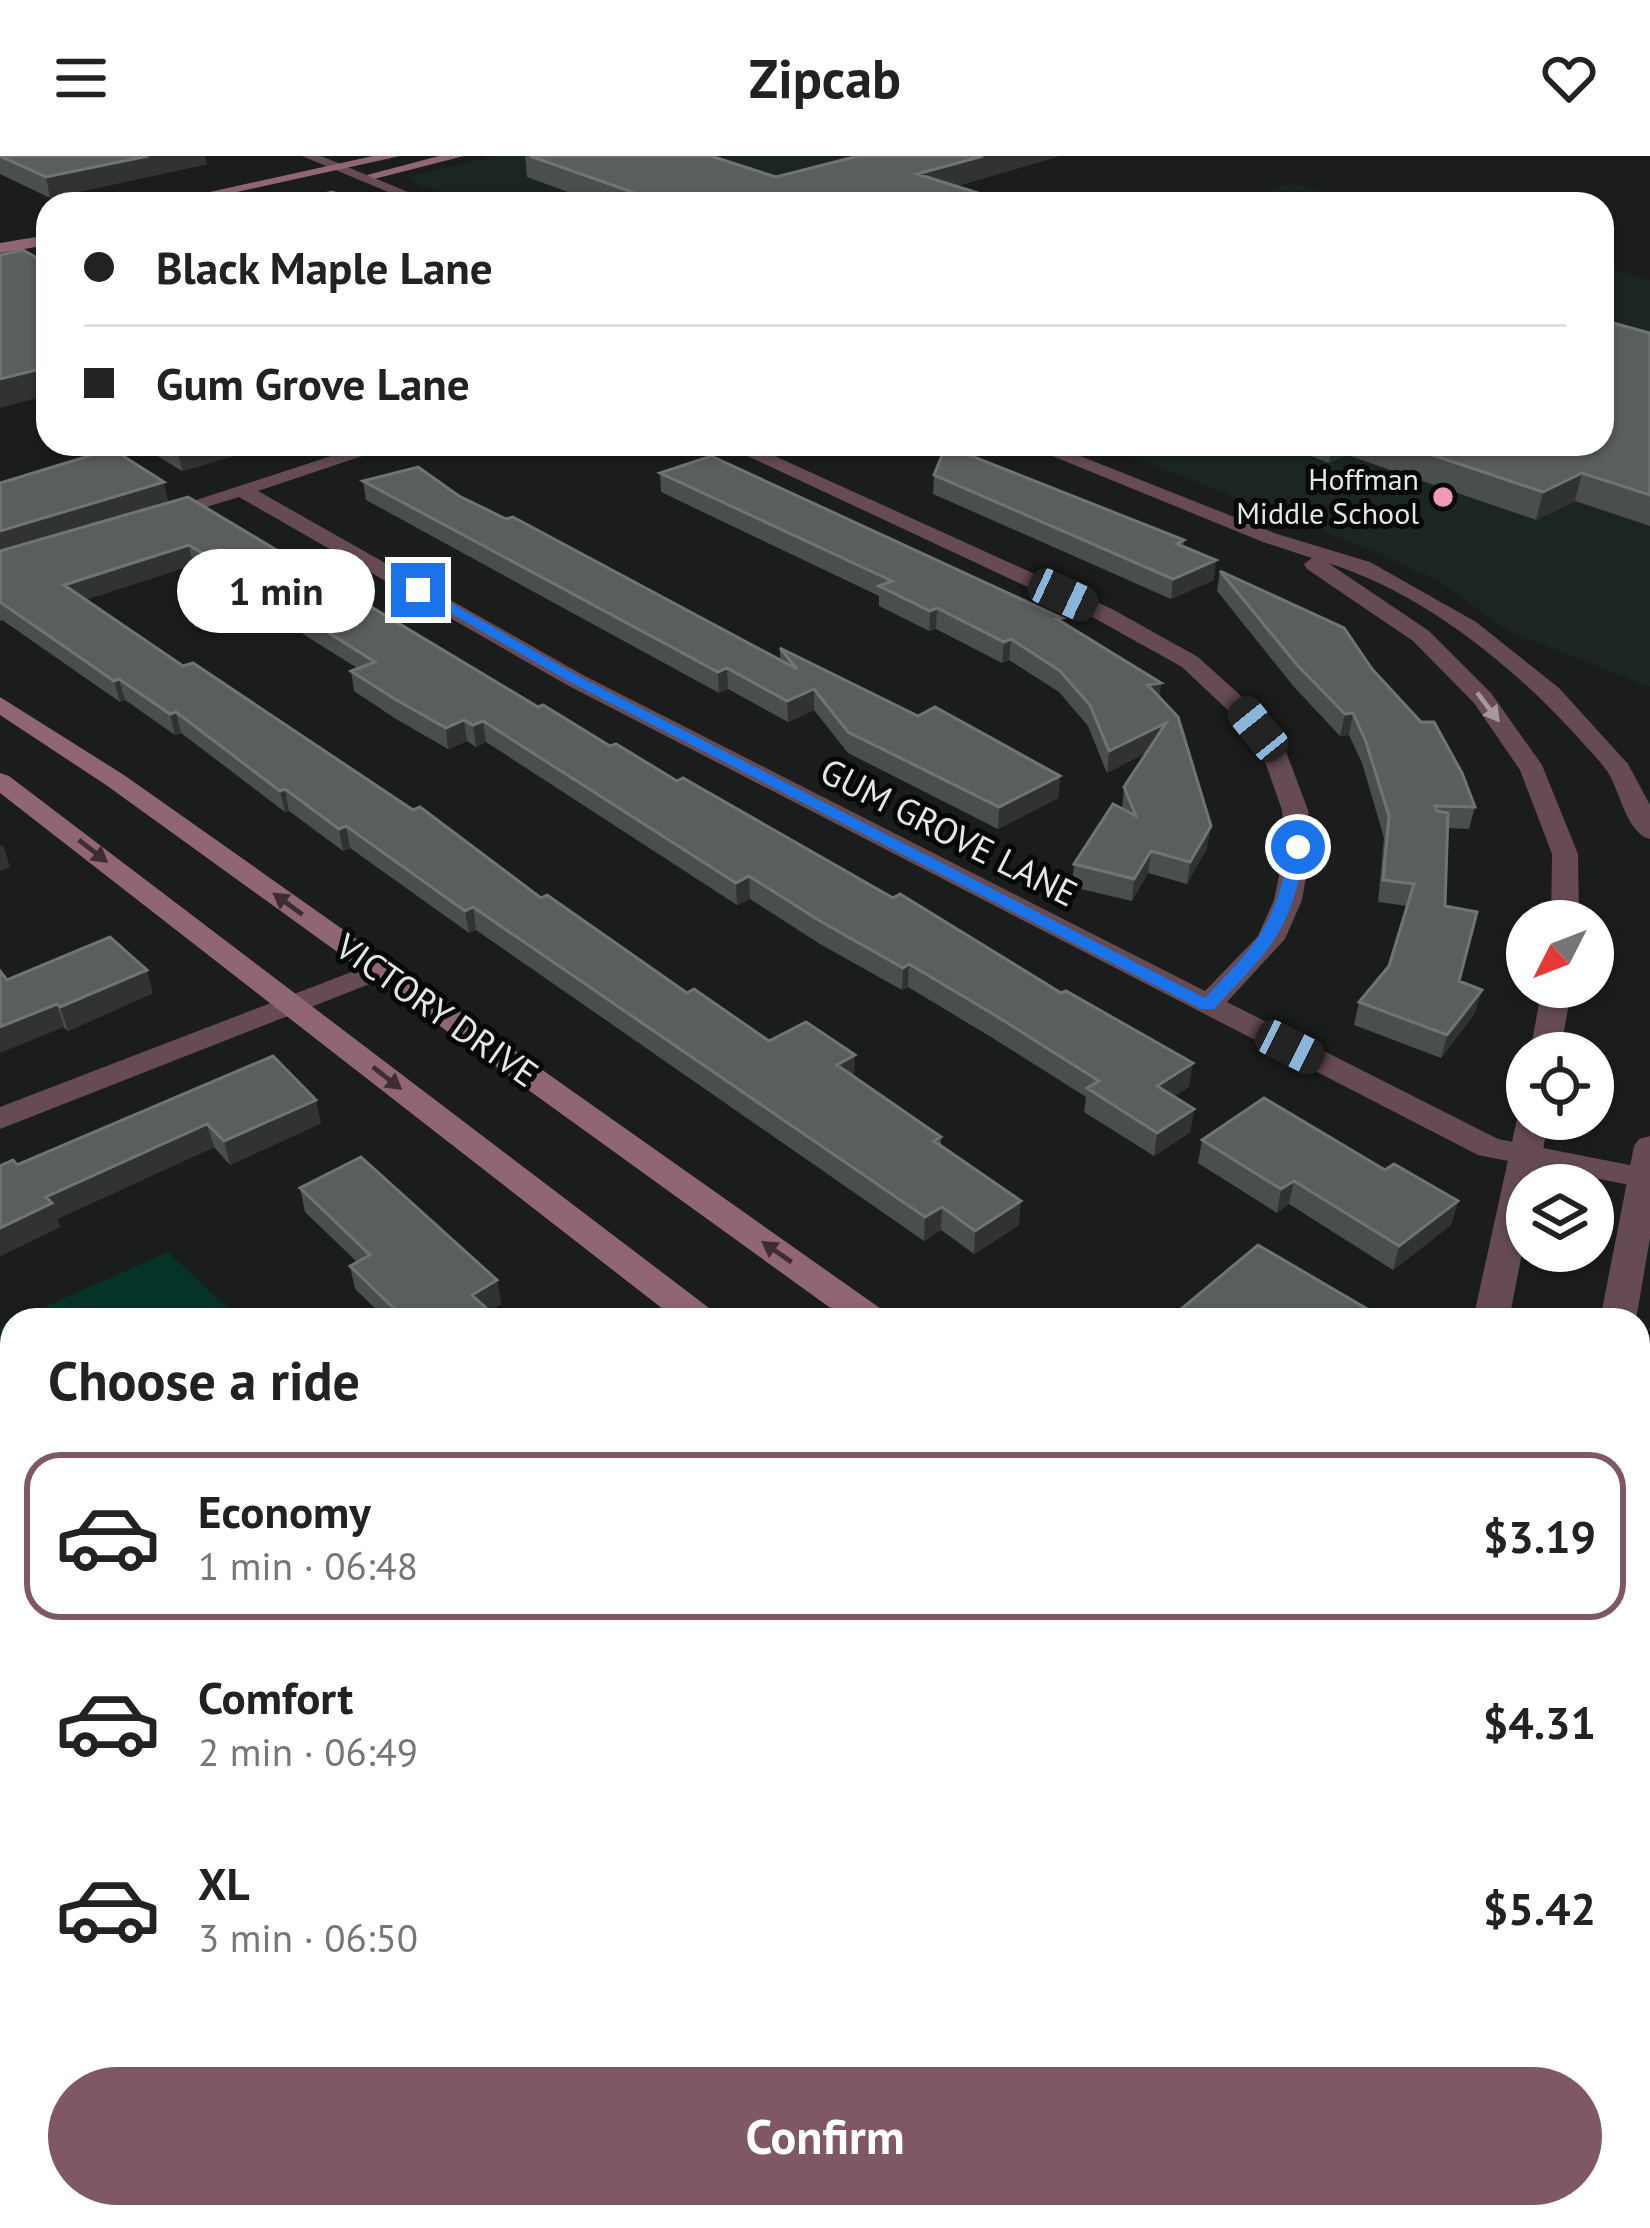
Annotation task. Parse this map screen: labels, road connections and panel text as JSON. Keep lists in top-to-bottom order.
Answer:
{
  "streets": {
    "main road": ["VICTORY DRIVE"],
    "street": ["GUM GROVE LANE"]
  },
  "places": ["Hoffman Middle School"],
  "north": "bottom left",
  "page": {
    "header": "Zipcab",
    "banner": ["Black Maple Lane", "Gum Grove Lane"],
    "bubble": "1 min",
    "heading": "Choose a ride",
    "list": [
      {
        "name": "Economy",
        "note": "1 min · 06:48",
        "value": "$3.19"
      },
      {
        "name": "Comfort",
        "note": "2 min · 06:49",
        "value": "$4.31"
      },
      {
        "name": "XL",
        "note": "3 min · 06:50",
        "value": "$5.42"
      }
    ],
    "buttons": "Confirm"
  }
}
